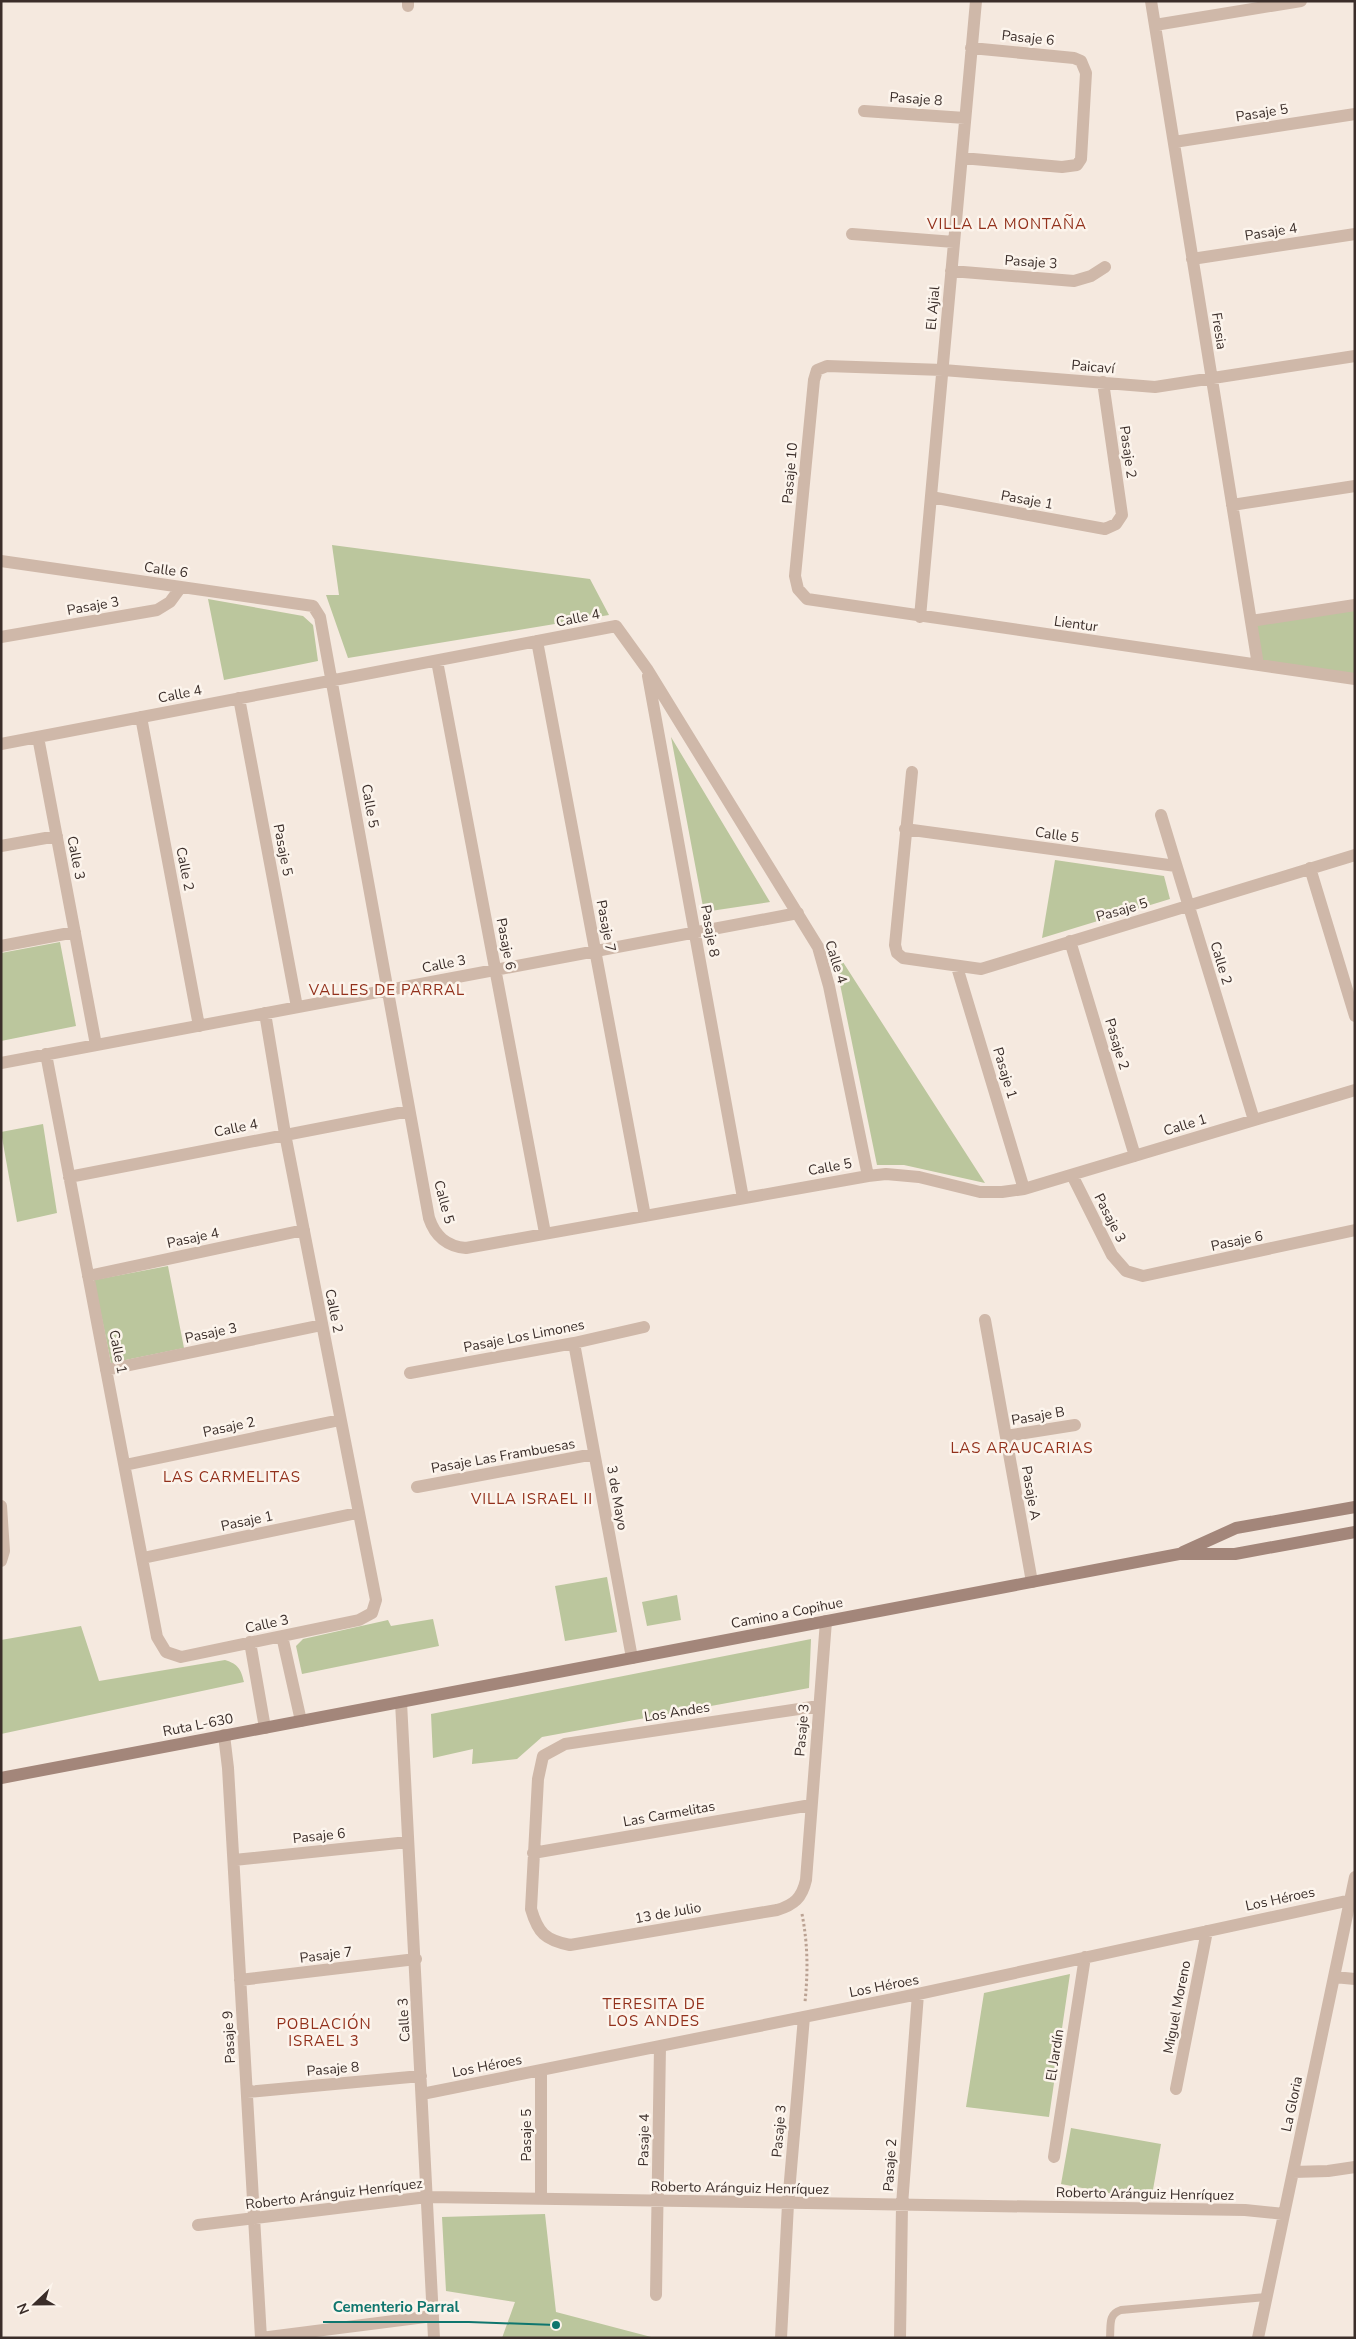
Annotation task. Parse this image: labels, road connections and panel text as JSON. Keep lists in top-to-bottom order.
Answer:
{
  "streets": {
    "street": [
      "Pasaje 6",
      "Pasaje 8",
      "Pasaje 5",
      "Pasaje 4",
      "Pasaje 3",
      "El Ajial",
      "Fresia",
      "Paicaví",
      "Pasaje 2",
      "Pasaje 10",
      "Pasaje 1",
      "Calle 6",
      "Calle 4",
      "Lientur",
      "Calle 5",
      "Calle 3",
      "Calle 2",
      "Pasaje 7",
      "Calle 1",
      "Pasaje Los Limones",
      "Pasaje B",
      "Pasaje Las Frambuesas",
      "Pasaje A",
      "3 de Mayo",
      "Camino a Copihue",
      "Los Andes",
      "Ruta L-630",
      "Las Carmelitas",
      "Los Héroes",
      "13 de Julio",
      "Miguel Moreno",
      "Pasaje 9",
      "El Jardín",
      "La Gloria",
      "Roberto Aránguiz Henríquez"
    ]
  },
  "crossings": [
    ["Pasaje 6", "Pasaje 3"],
    ["Pasaje 6", "El Ajial"],
    ["Pasaje 6", "Calle 4"],
    ["Pasaje 6", "Calle 5"],
    ["Pasaje 6", "Calle 3"],
    ["Pasaje 6", "Pasaje 9"],
    ["Pasaje 8", "El Ajial"],
    ["Pasaje 8", "Calle 4"],
    ["Pasaje 8", "Calle 5"],
    ["Pasaje 8", "Calle 3"],
    ["Pasaje 8", "Pasaje 9"],
    ["Pasaje 5", "Fresia"],
    ["Pasaje 5", "Pasaje 2"],
    ["Pasaje 5", "Pasaje 1"],
    ["Pasaje 5", "Calle 4"],
    ["Pasaje 5", "Calle 5"],
    ["Pasaje 5", "Calle 3"],
    ["Pasaje 5", "Calle 2"],
    ["Pasaje 5", "Los Héroes"],
    ["Pasaje 5", "Roberto Aránguiz Henríquez"],
    ["Pasaje 4", "Fresia"],
    ["Pasaje 4", "Calle 2"],
    ["Pasaje 4", "Calle 1"],
    ["Pasaje 4", "Los Héroes"],
    ["Pasaje 4", "Roberto Aránguiz Henríquez"],
    ["Pasaje 3", "El Ajial"],
    ["Pasaje 3", "Calle 6"],
    ["Pasaje 3", "Calle 2"],
    ["Pasaje 3", "Calle 1"],
    ["Pasaje 3", "Camino a Copihue"],
    ["Pasaje 3", "Los Andes"],
    ["Pasaje 3", "Las Carmelitas"],
    ["Pasaje 3", "Los Héroes"],
    ["Pasaje 3", "13 de Julio"],
    ["Pasaje 3", "Roberto Aránguiz Henríquez"],
    ["El Ajial", "Paicaví"],
    ["El Ajial", "Pasaje 1"],
    ["El Ajial", "Lientur"],
    ["Fresia", "Paicaví"],
    ["Fresia", "Lientur"],
    ["Paicaví", "Pasaje 2"],
    ["Paicaví", "Pasaje 10"],
    ["Pasaje 2", "Pasaje 1"],
    ["Pasaje 2", "Calle 2"],
    ["Pasaje 2", "Calle 1"],
    ["Pasaje 2", "Los Héroes"],
    ["Pasaje 2", "Roberto Aránguiz Henríquez"],
    ["Pasaje 10", "Lientur"],
    ["Pasaje 1", "Calle 5"],
    ["Pasaje 1", "Calle 2"],
    ["Pasaje 1", "Calle 1"],
    ["Calle 6", "Calle 5"],
    ["Calle 4", "Calle 5"],
    ["Calle 4", "Calle 3"],
    ["Calle 4", "Calle 2"],
    ["Calle 4", "Pasaje 7"],
    ["Calle 4", "Calle 1"],
    ["Calle 5", "Calle 3"],
    ["Calle 5", "Calle 2"],
    ["Calle 5", "Pasaje 7"],
    ["Calle 5", "Calle 1"],
    ["Calle 3", "Calle 2"],
    ["Calle 3", "Pasaje 7"],
    ["Calle 3", "Calle 1"],
    ["Calle 3", "Camino a Copihue"],
    ["Calle 3", "Ruta L-630"],
    ["Calle 3", "Los Héroes"],
    ["Calle 3", "Roberto Aránguiz Henríquez"],
    ["Calle 2", "Calle 1"],
    ["Pasaje 7", "Pasaje 9"],
    ["Pasaje Los Limones", "3 de Mayo"],
    ["Pasaje B", "Pasaje A"],
    ["Pasaje Las Frambuesas", "3 de Mayo"],
    ["Pasaje A", "Camino a Copihue"],
    ["3 de Mayo", "Camino a Copihue"],
    ["Camino a Copihue", "Ruta L-630"],
    ["Los Andes", "Las Carmelitas"],
    ["Los Andes", "13 de Julio"],
    ["Ruta L-630", "Pasaje 9"],
    ["Las Carmelitas", "13 de Julio"],
    ["Los Héroes", "Miguel Moreno"],
    ["Los Héroes", "El Jardín"],
    ["Los Héroes", "La Gloria"],
    ["Pasaje 9", "Roberto Aránguiz Henríquez"],
    ["La Gloria", "Roberto Aránguiz Henríquez"]
  ],
  "districts": [
    "VILLA LA MONTAÑA",
    "VALLES DE PARRAL",
    "LAS ARAUCARIAS",
    "LAS CARMELITAS",
    "VILLA ISRAEL II",
    "TERESITA DE LOS ANDES",
    "POBLACIÓN ISRAEL 3"
  ],
  "places": ["Cementerio Parral"],
  "north": "left"
}
